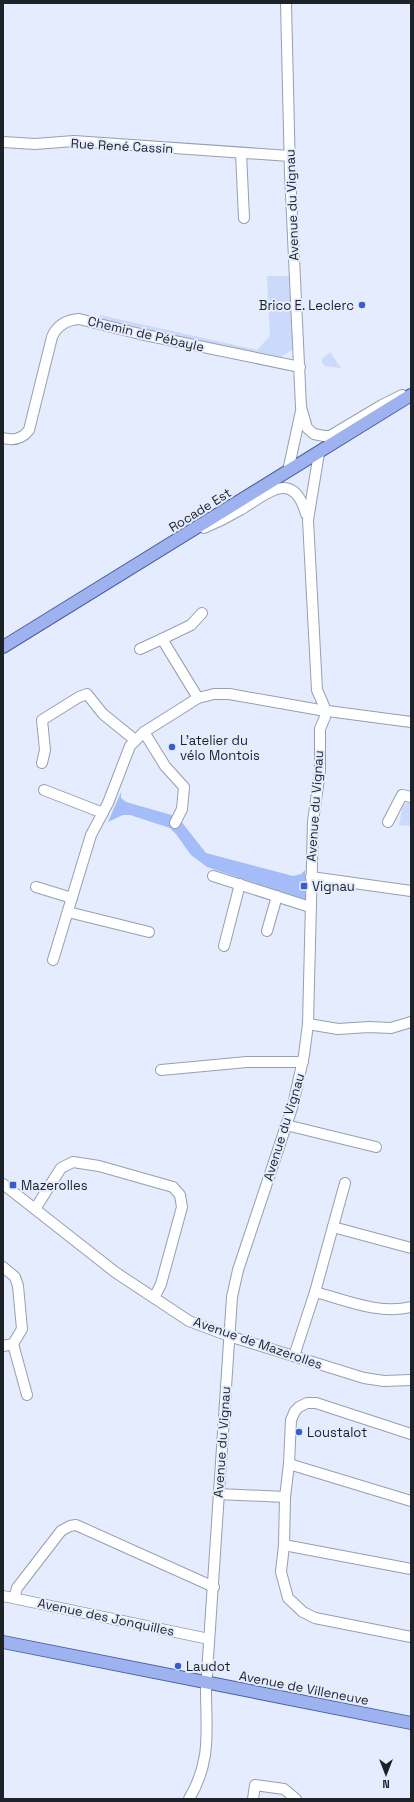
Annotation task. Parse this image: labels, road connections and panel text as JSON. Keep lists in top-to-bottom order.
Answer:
{
  "streets": {
    "main road": ["Rocade Est", "Avenue de Villeneuve"],
    "street": [
      "Rue René Cassin",
      "Avenue du Vignau",
      "Chemin de Pébayle",
      "Avenue de Mazerolles",
      "Avenue des Jonquilles"
    ]
  },
  "crossings": [
    ["Rue René Cassin", "Avenue du Vignau"],
    ["Avenue du Vignau", "Chemin de Pébayle"],
    ["Avenue du Vignau", "Avenue de Mazerolles"],
    ["Avenue du Vignau", "Avenue des Jonquilles"],
    ["Avenue du Vignau", "Avenue de Villeneuve"]
  ],
  "places": {
    "other": [
      "Brico E. Leclerc",
      "L'atelier du vélo Montois",
      "Loustalot",
      "Laudot"
    ],
    "transit": ["Vignau", "Mazerolles"]
  },
  "north": "bottom"
}
